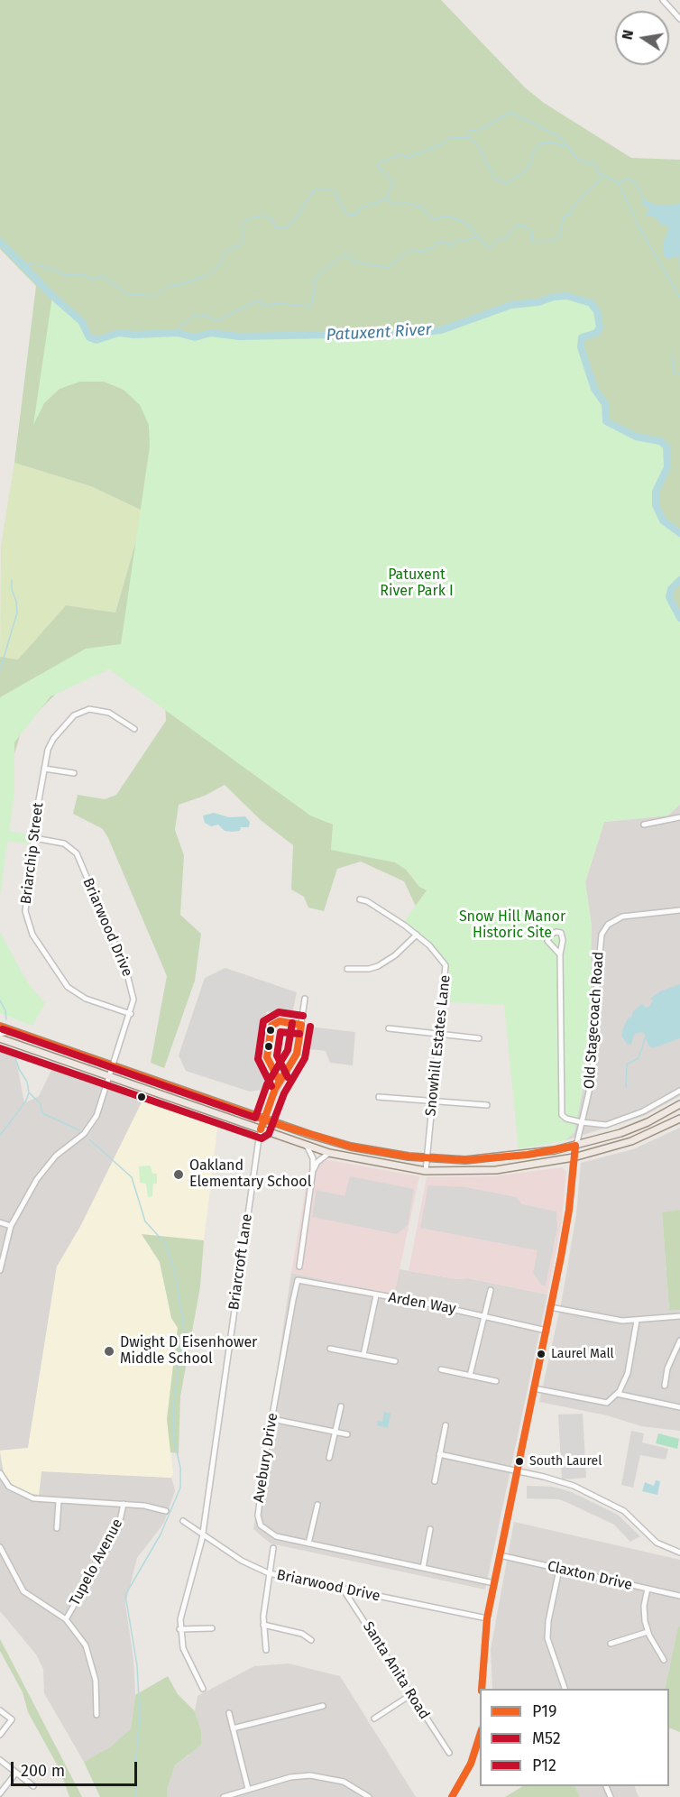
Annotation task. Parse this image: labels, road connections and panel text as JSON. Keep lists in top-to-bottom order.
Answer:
{
  "streets": {
    "street": [
      "Briarchip Street",
      "Briarwood Drive",
      "Old Stagecoach Road",
      "Snowhill Estates Lane",
      "Briarcroft Lane",
      "Arden Way",
      "Avebury Drive",
      "Tupelo Avenue",
      "Claxton Drive",
      "Santa Anita Road"
    ]
  },
  "crossings": [
    ["Briarchip Street", "Briarwood Drive"],
    ["Briarwood Drive", "Old Stagecoach Road"],
    ["Briarwood Drive", "Briarcroft Lane"],
    ["Briarwood Drive", "Santa Anita Road"],
    ["Old Stagecoach Road", "Arden Way"],
    ["Old Stagecoach Road", "Avebury Drive"],
    ["Old Stagecoach Road", "Claxton Drive"],
    ["Arden Way", "Avebury Drive"]
  ],
  "water": ["Patuxent River"],
  "parks": ["Patuxent River Park I", "Snow Hill Manor Historic Site"],
  "places": [
    "Oakland Elementary School",
    "Dwight D Eisenhower Middle School",
    "Laurel Mall",
    "South Laurel"
  ],
  "lines": ["transit line P12", "transit line P19", "transit line M52"],
  "legend": ["P19", "M52", "P12"],
  "scale_bar": "200 m",
  "north": "left"
}
